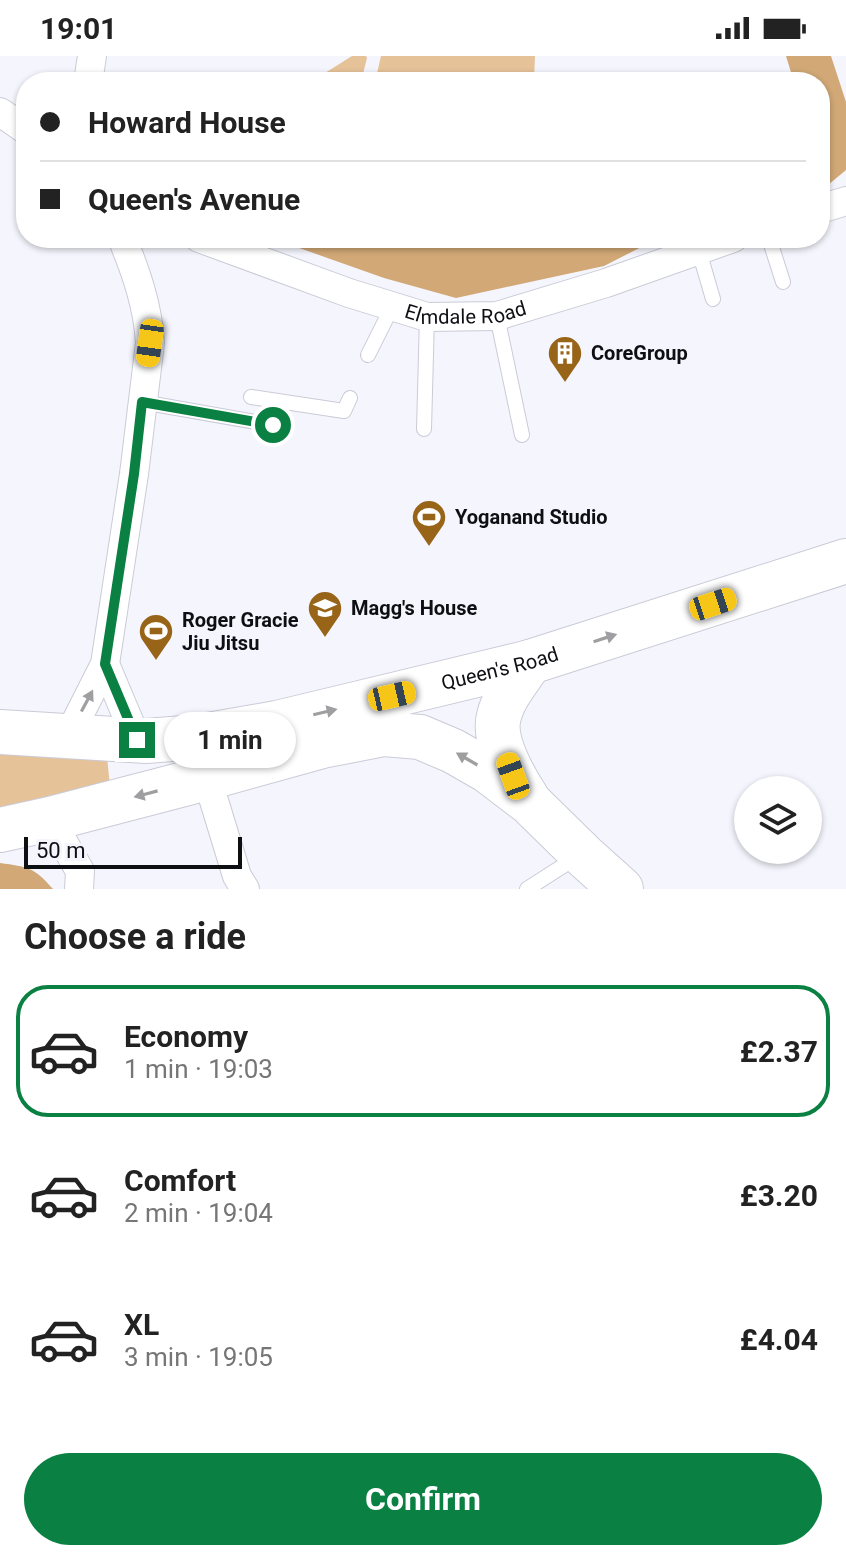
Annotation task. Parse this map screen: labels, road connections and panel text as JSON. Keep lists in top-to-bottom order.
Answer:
{
  "streets": {
    "main road": ["Queen's Road"],
    "street": ["Elmdale Road"]
  },
  "one_way": ["Queen's Road"],
  "places": {
    "building": ["CoreGroup"],
    "sports": ["Yoganand Studio", "Roger Gracie Jiu Jitsu"],
    "school or university": ["Magg's House"]
  },
  "scale_bar": "50 m",
  "page": {
    "status": "19:01",
    "banner": ["Howard House", "Queen's Avenue"],
    "bubble": "1 min",
    "scale": "50 m",
    "heading": "Choose a ride",
    "list": [
      {
        "name": "Economy",
        "note": "1 min · 19:03",
        "value": "£2.37"
      },
      {
        "name": "Comfort",
        "note": "2 min · 19:04",
        "value": "£3.20"
      },
      {
        "name": "XL",
        "note": "3 min · 19:05",
        "value": "£4.04"
      }
    ],
    "buttons": "Confirm"
  }
}
